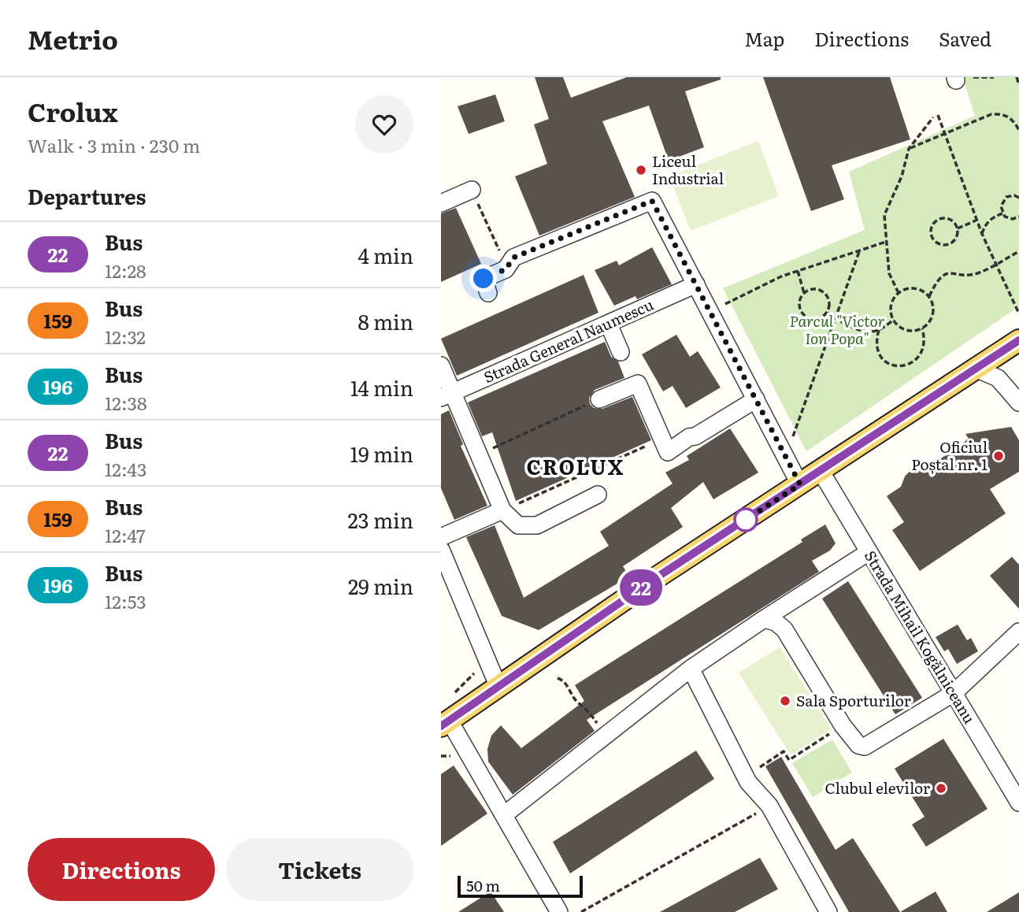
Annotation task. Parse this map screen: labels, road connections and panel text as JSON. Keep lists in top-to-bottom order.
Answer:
{
  "streets": {
    "street": ["Strada General Naumescu", "Strada Mihail Kogălniceanu"]
  },
  "districts": ["CROLUX"],
  "parks": ["Parcul \"Victor Ion Popa\""],
  "places": [
    "Liceul Industrial",
    "Oficiul Poștal nr. 1",
    "Sala Sporturilor",
    "Clubul elevilor"
  ],
  "lines": ["bus line 22"],
  "scale_bar": "50 m",
  "page": {
    "header": "Metrio",
    "nav": ["Map", "Directions", "Saved"],
    "heading": [
      ["Crolux", "Walk · 3 min · 230 m"],
      "Departures"
    ],
    "on_map": "22",
    "list": [
      {
        "mark": "22",
        "name": "Bus",
        "note": "12:28",
        "value": "4 min"
      },
      {
        "mark": "159",
        "name": "Bus",
        "note": "12:32",
        "value": "8 min"
      },
      {
        "mark": "196",
        "name": "Bus",
        "note": "12:38",
        "value": "14 min"
      },
      {
        "mark": "22",
        "name": "Bus",
        "note": "12:43",
        "value": "19 min"
      },
      {
        "mark": "159",
        "name": "Bus",
        "note": "12:47",
        "value": "23 min"
      },
      {
        "mark": "196",
        "name": "Bus",
        "note": "12:53",
        "value": "29 min"
      }
    ],
    "buttons": ["Directions", "Tickets"],
    "scale": "50 m"
  }
}
